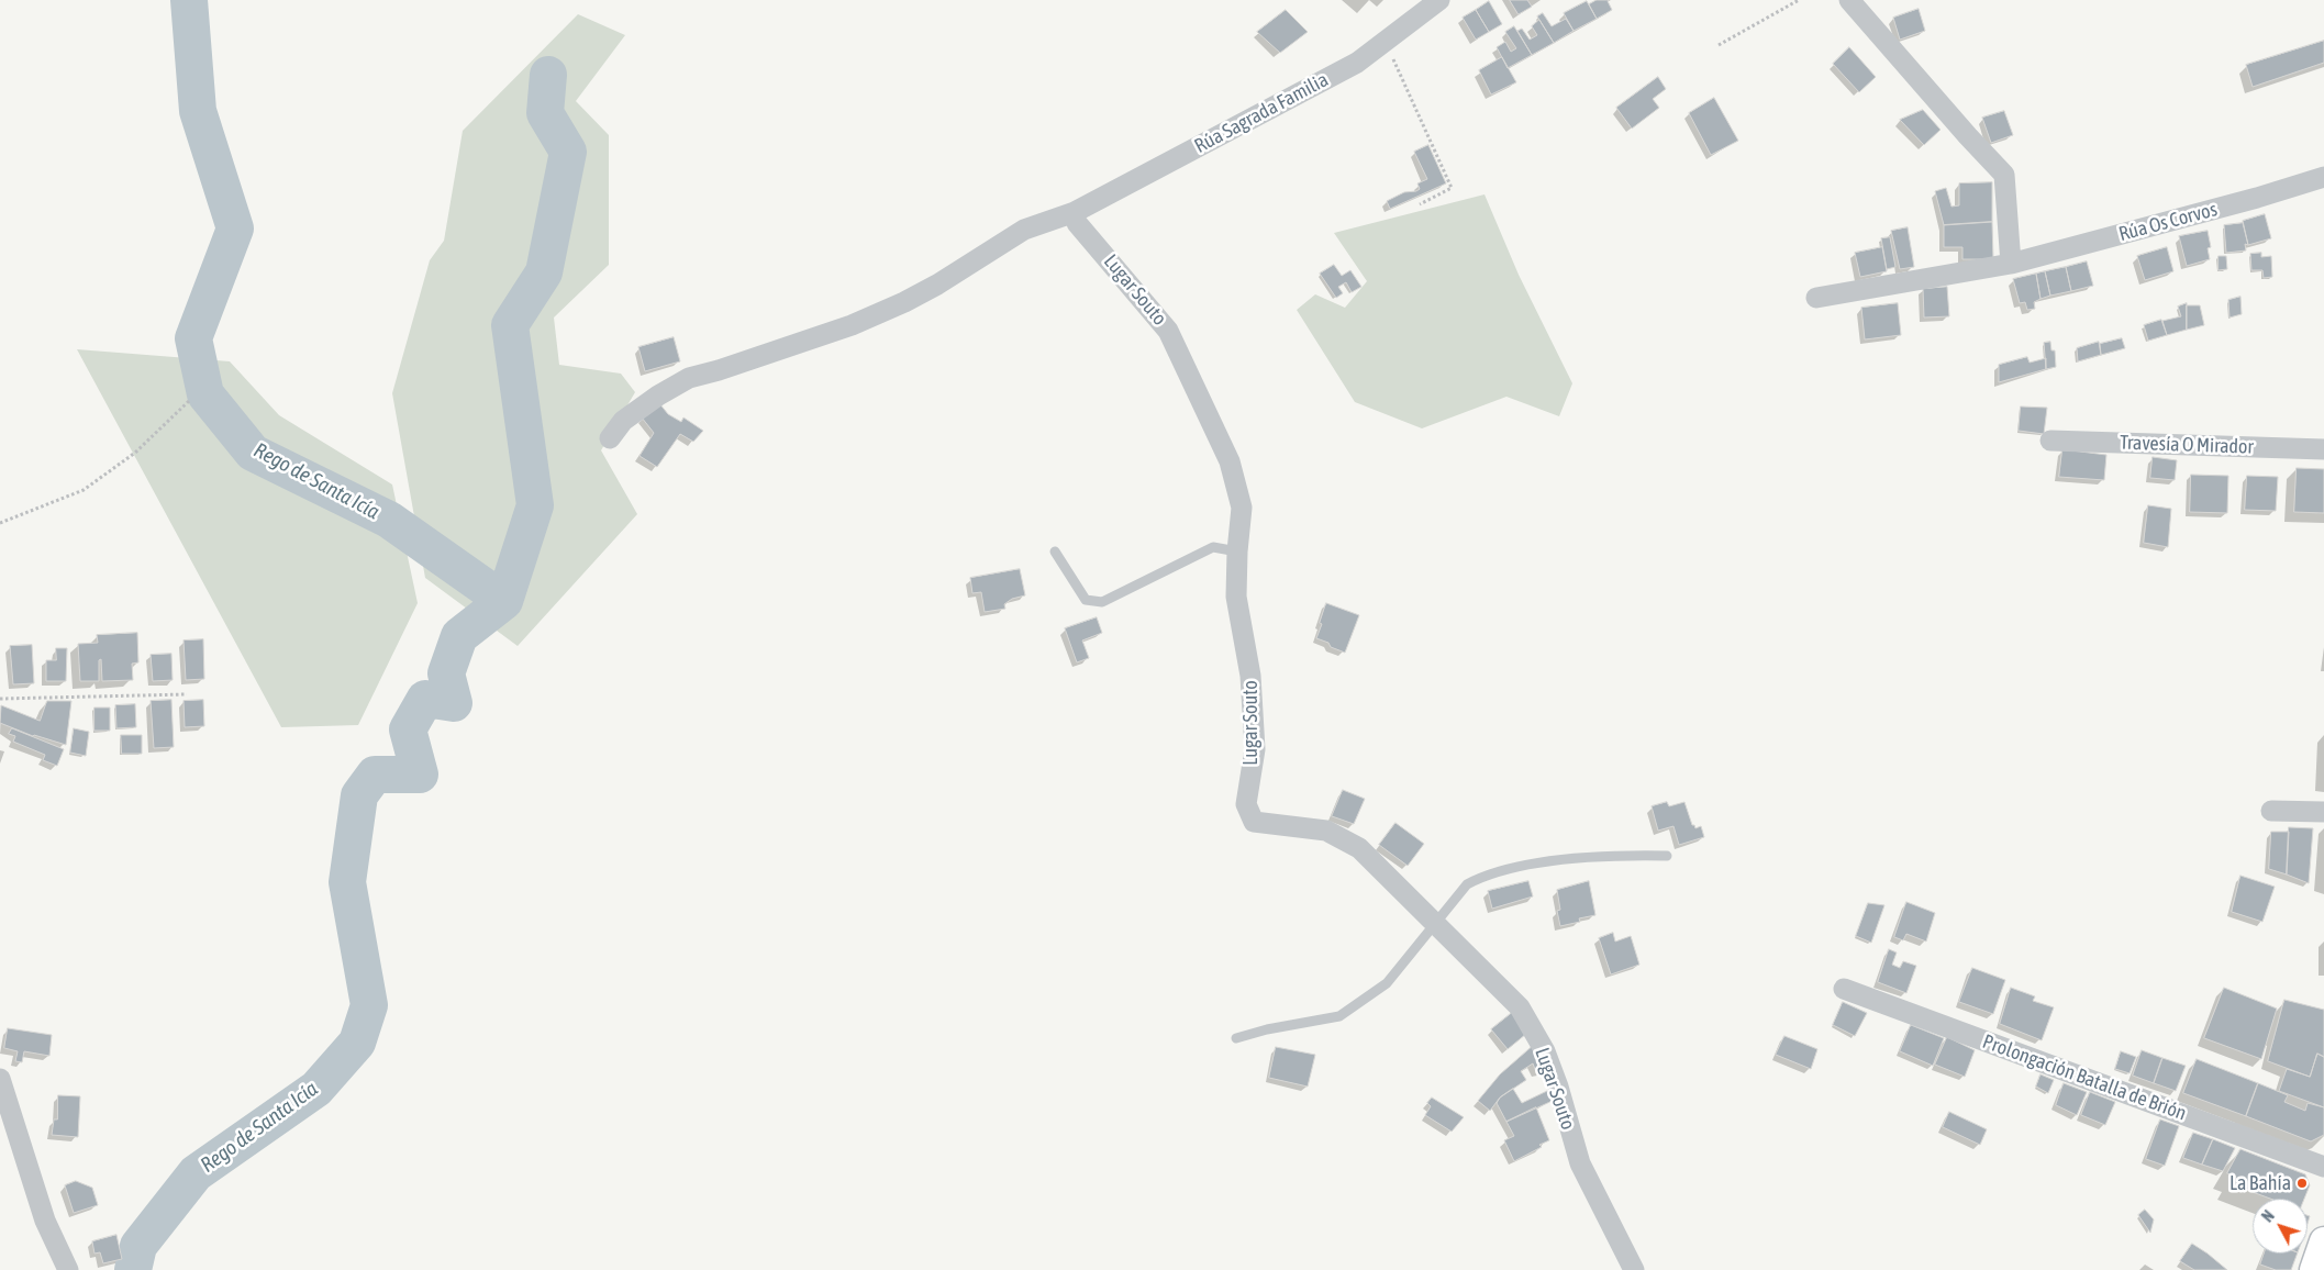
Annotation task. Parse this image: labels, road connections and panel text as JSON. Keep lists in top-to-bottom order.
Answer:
{
  "streets": {
    "street": [
      "Rúa Sagrada Familia",
      "Rúa Os Corvos",
      "Lugar Souto",
      "Travesía O Mirador",
      "Prolongación Batalla de Brión"
    ]
  },
  "crossings": [
    ["Rúa Sagrada Familia", "Lugar Souto"]
  ],
  "water": ["Rego de Santa Icía"],
  "places": ["La Bahía"],
  "north": "top left"
}
